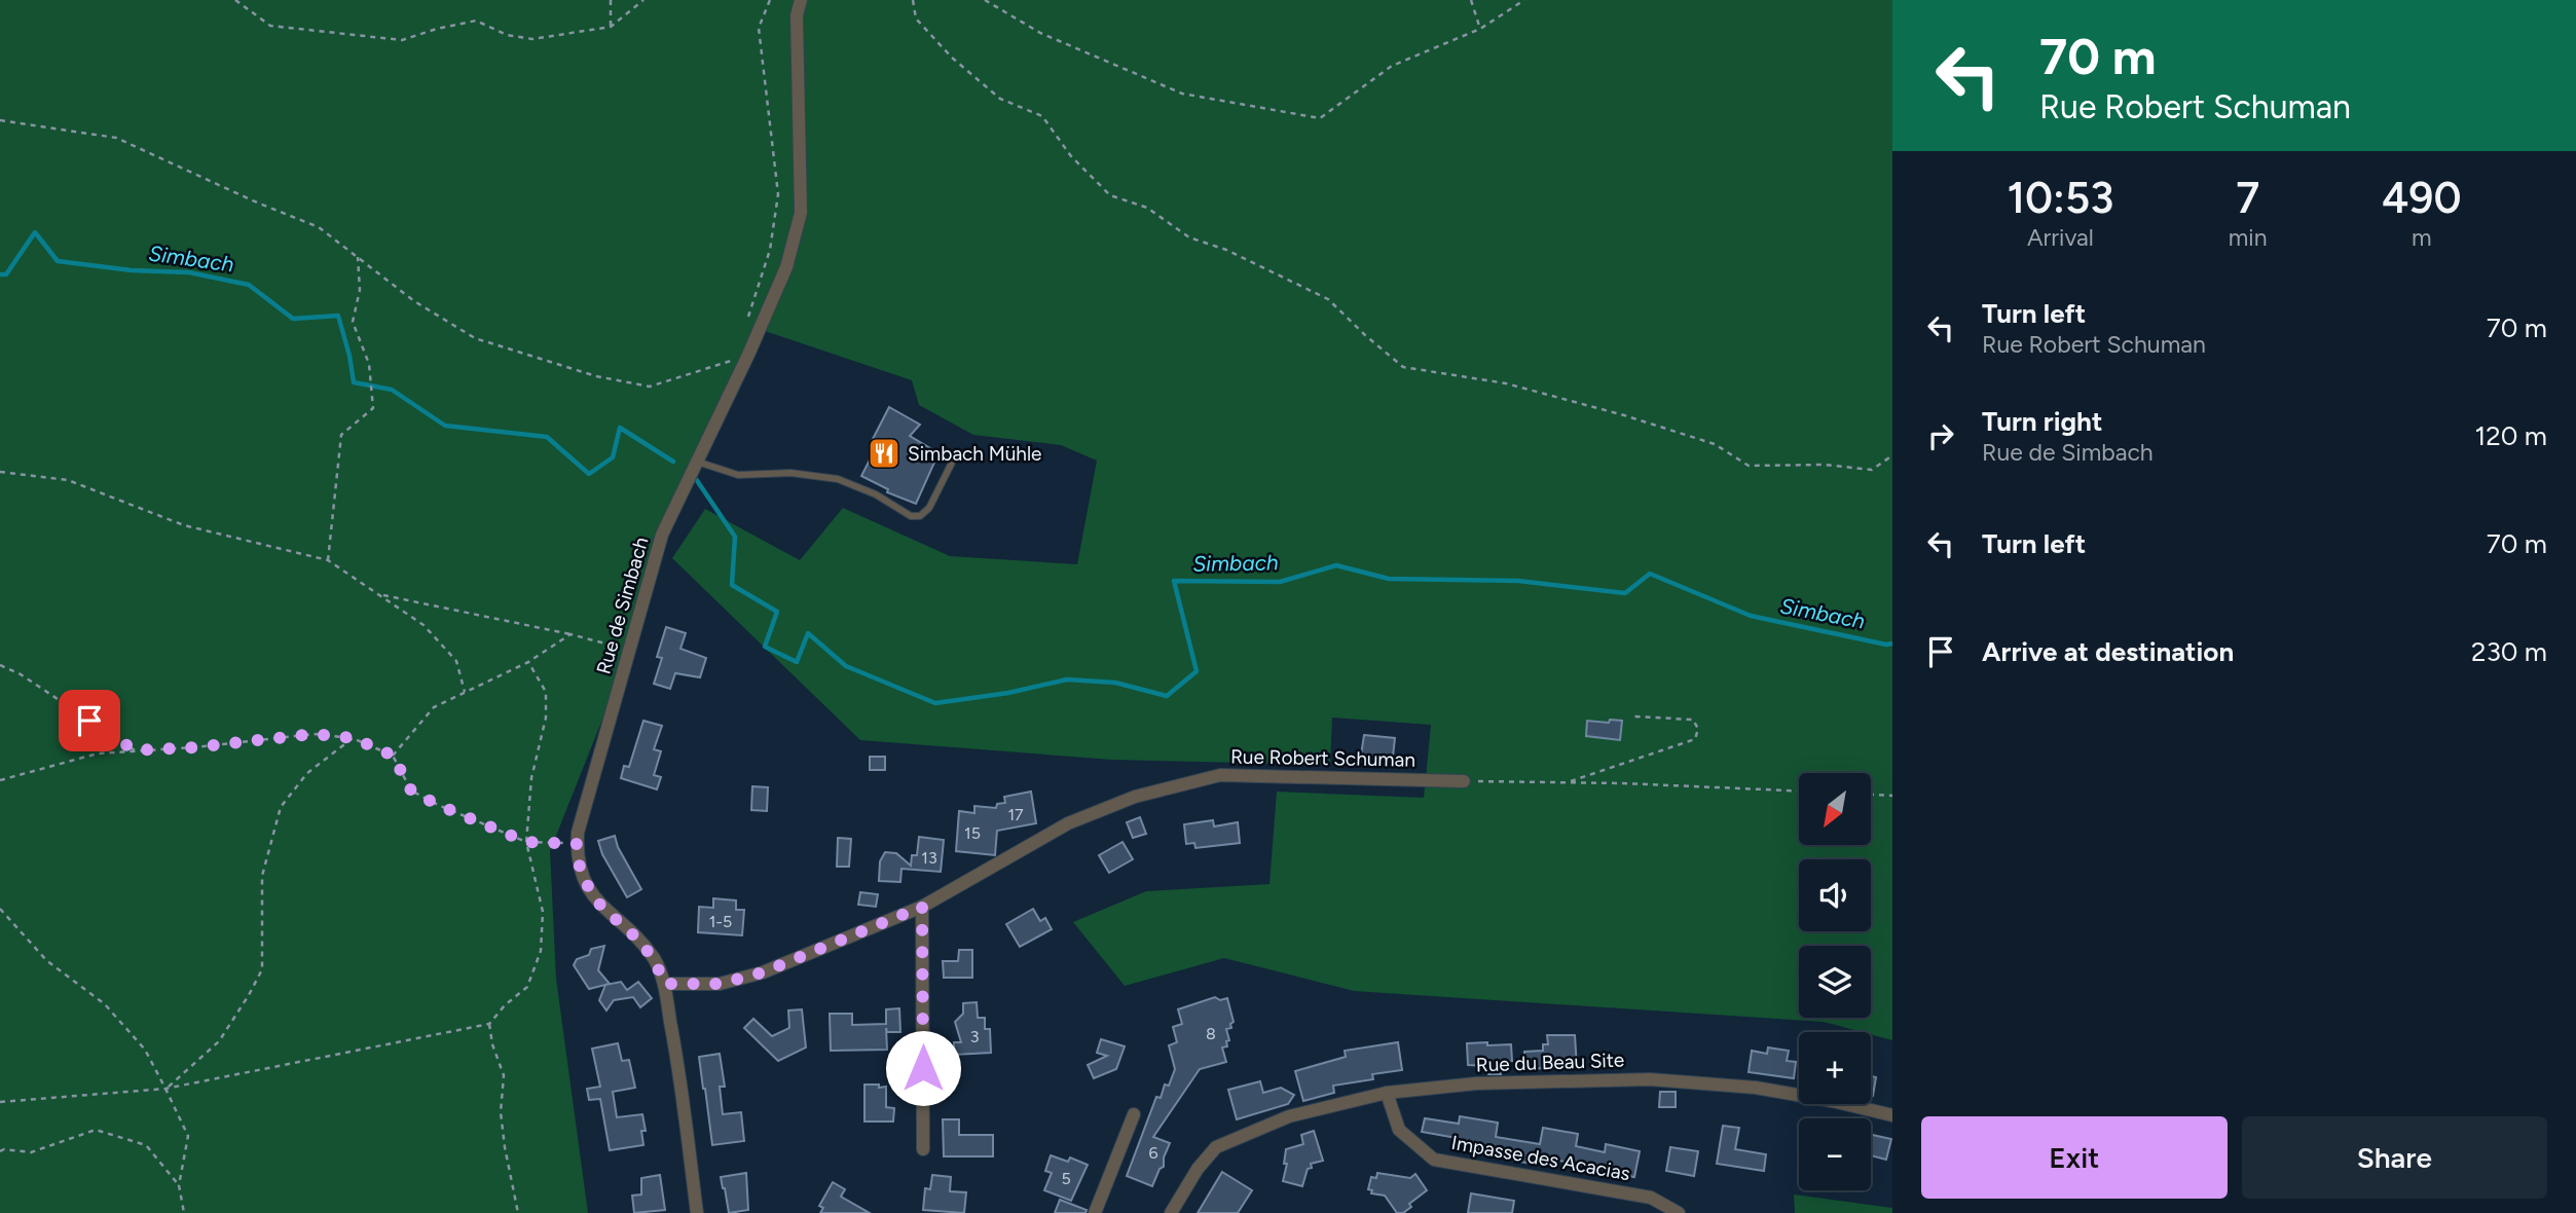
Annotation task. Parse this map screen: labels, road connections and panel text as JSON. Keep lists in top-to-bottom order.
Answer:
{
  "streets": {
    "street": [
      "Rue de Simbach",
      "Rue Robert Schuman",
      "Rue du Beau Site",
      "Impasse des Acacias"
    ]
  },
  "crossings": [
    ["Rue de Simbach", "Rue Robert Schuman"],
    ["Rue du Beau Site", "Impasse des Acacias"]
  ],
  "water": ["Simbach"],
  "places": {
    "restaurant": ["Simbach Mühle"]
  },
  "house_numbers": [
    "17",
    "15",
    "13",
    "1-5",
    "8",
    "3",
    "6",
    "5"
  ],
  "north": "bottom left",
  "page": {
    "turn": ["70 m", "Rue Robert Schuman"],
    "eta": [
      "10:53",
      "Arrival",
      "7",
      "min",
      "490",
      "m"
    ],
    "list": [
      {
        "name": "Turn left",
        "note": "Rue Robert Schuman",
        "value": "70 m"
      },
      {
        "name": "Turn right",
        "note": "Rue de Simbach",
        "value": "120 m"
      },
      {
        "name": "Turn left",
        "value": "70 m"
      },
      {
        "name": "Arrive at destination",
        "value": "230 m"
      }
    ],
    "map_buttons": ["+", "−"],
    "buttons": ["Exit", "Share"]
  }
}
